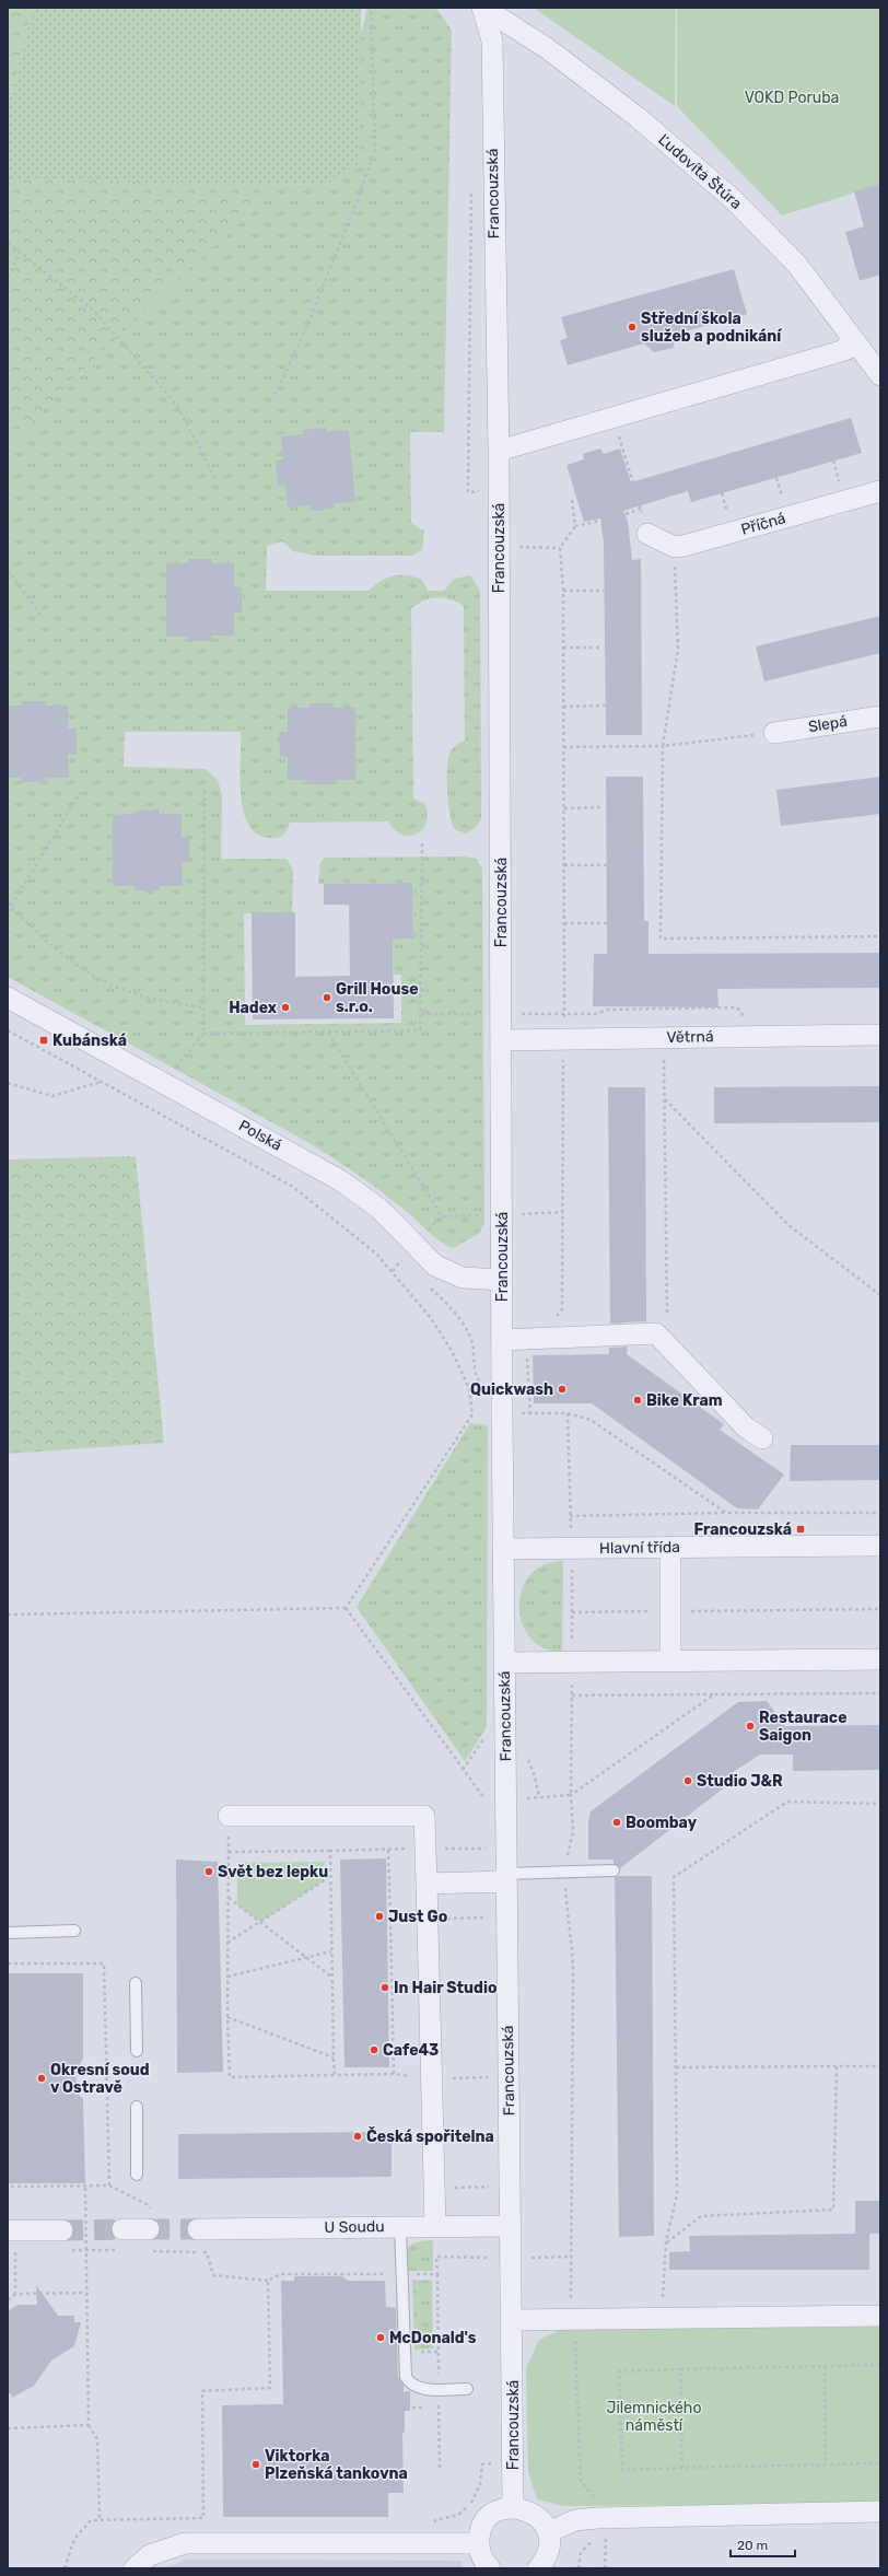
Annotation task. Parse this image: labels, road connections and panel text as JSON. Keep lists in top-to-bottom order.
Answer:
{
  "streets": {
    "street": [
      "Ľudovíta Štúra",
      "Francouzská",
      "Příčná",
      "Slepá",
      "Větrná",
      "Polská",
      "Hlavní třída",
      "U Soudu"
    ]
  },
  "crossings": [
    ["Ľudovíta Štúra", "Francouzská"],
    ["Francouzská", "Větrná"],
    ["Francouzská", "Polská"],
    ["Francouzská", "Hlavní třída"],
    ["Francouzská", "U Soudu"]
  ],
  "parks": ["VOKD Poruba", "Jilemnického náměstí"],
  "places": {
    "other": [
      "Střední škola služeb a podnikání",
      "Grill House s.r.o.",
      "Hadex",
      "Quickwash",
      "Bike Kram",
      "Restaurace Saigon",
      "Studio J&R",
      "Boombay",
      "Svět bez lepku",
      "Just Go",
      "In Hair Studio",
      "Cafe43",
      "Okresní soud v Ostravě",
      "Česká spořitelna",
      "McDonald's",
      "Viktorka Plzeňská tankovna"
    ],
    "transit": ["Kubánská", "Francouzská"]
  },
  "scale_bar": "20 m"
}
